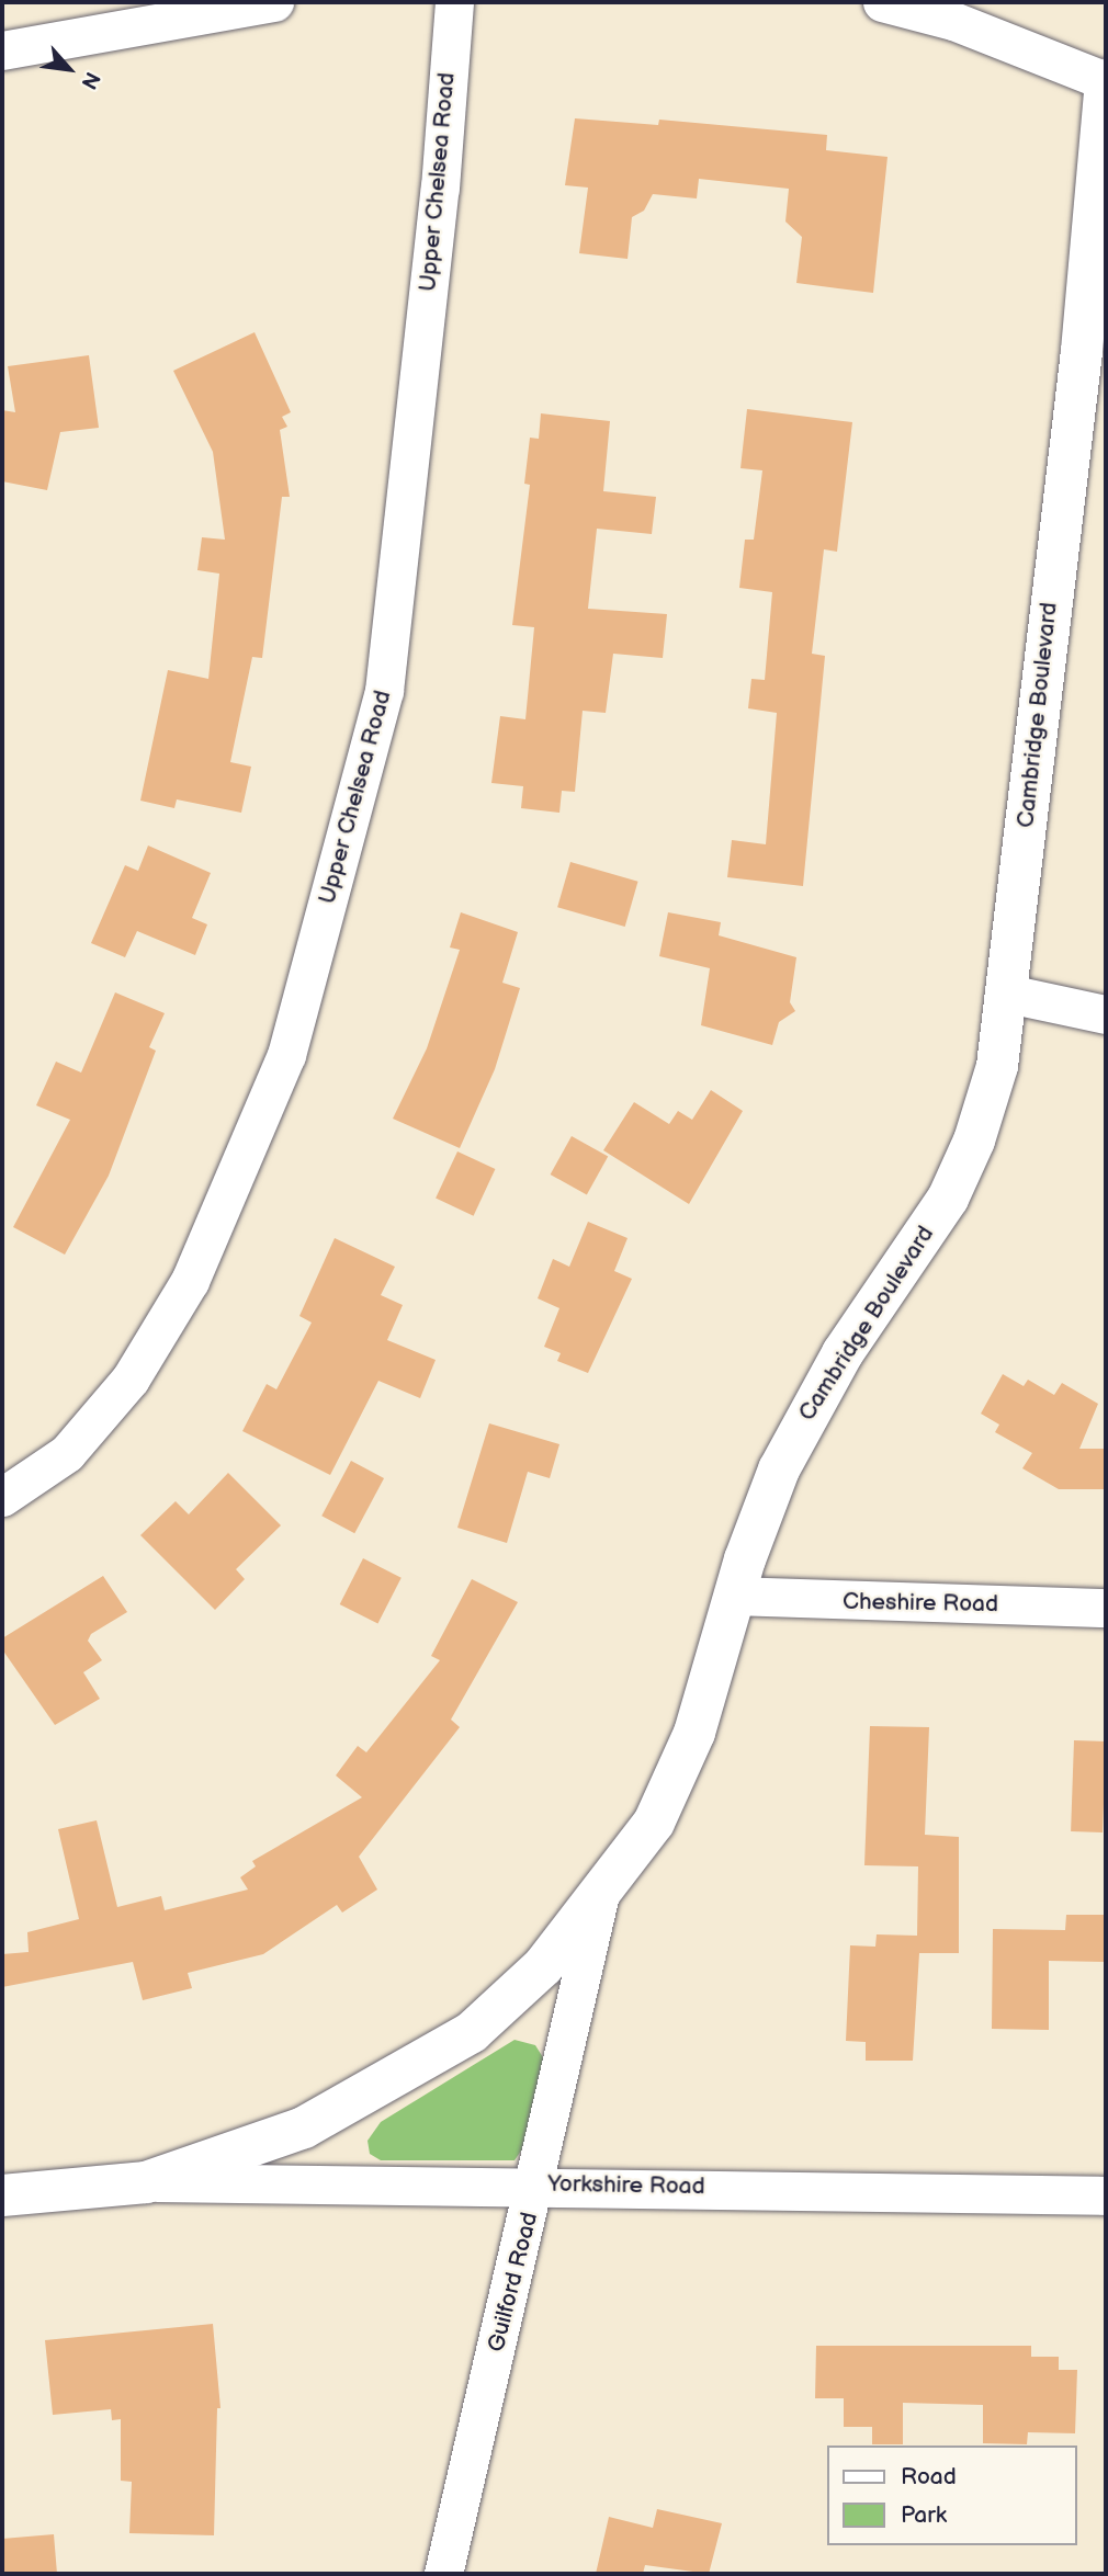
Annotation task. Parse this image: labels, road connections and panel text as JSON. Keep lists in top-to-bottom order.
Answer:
{
  "streets": {
    "street": [
      "Upper Chelsea Road",
      "Cambridge Boulevard",
      "Cheshire Road",
      "Yorkshire Road",
      "Guilford Road"
    ]
  },
  "crossings": [
    ["Cambridge Boulevard", "Cheshire Road"],
    ["Cambridge Boulevard", "Yorkshire Road"],
    ["Cambridge Boulevard", "Guilford Road"],
    ["Yorkshire Road", "Guilford Road"]
  ],
  "legend": ["Road", "Park"],
  "north": "bottom right"
}
